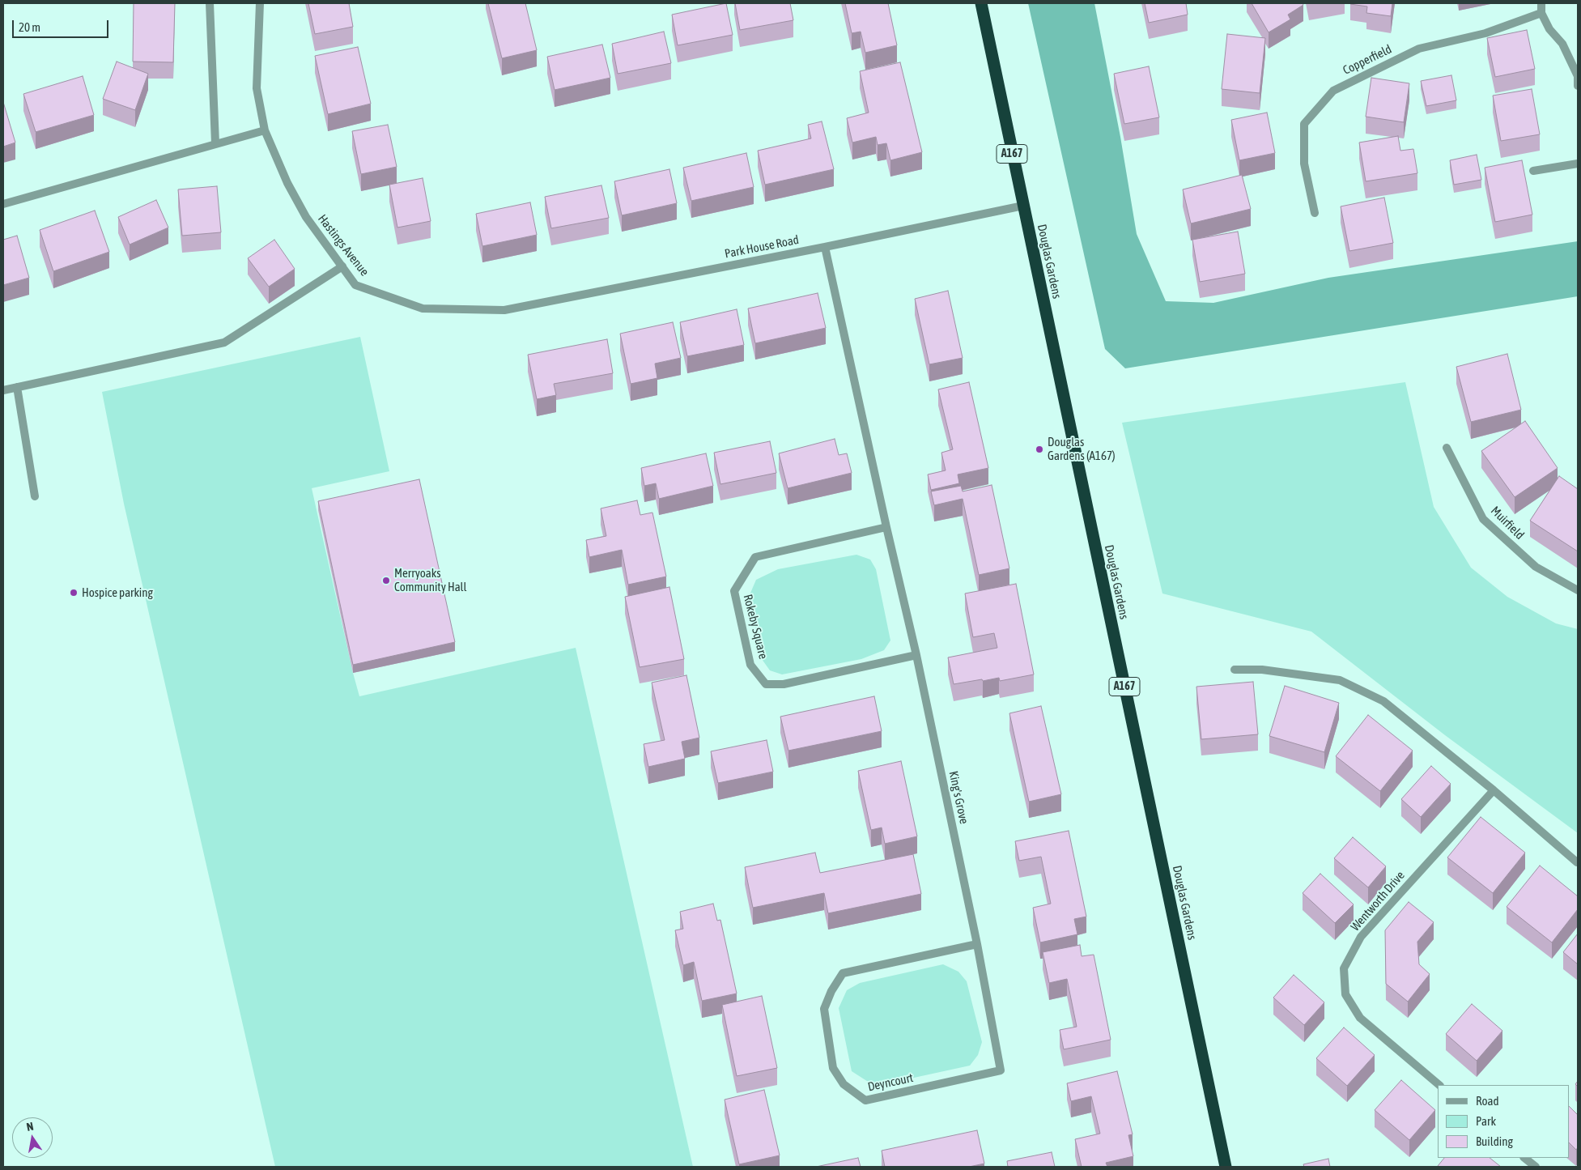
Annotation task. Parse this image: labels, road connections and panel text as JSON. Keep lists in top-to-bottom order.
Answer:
{
  "streets": {
    "highway": ["A167", "Douglas Gardens"],
    "street": [
      "Copperfield",
      "Hastings Avenue",
      "Park House Road",
      "Muirfield",
      "Rokeby Square",
      "King's Grove",
      "Wentworth Drive",
      "Deyncourt"
    ]
  },
  "crossings": [
    ["Hastings Avenue", "Park House Road"],
    ["Park House Road", "Douglas Gardens"],
    ["Park House Road", "King's Grove"],
    ["Rokeby Square", "King's Grove"],
    ["King's Grove", "Deyncourt"]
  ],
  "places": ["Douglas Gardens (A167)", "Merryoaks Community Hall", "Hospice parking"],
  "legend": ["Road", "Park", "Building"],
  "scale_bar": "20 m",
  "north": "top"
}
